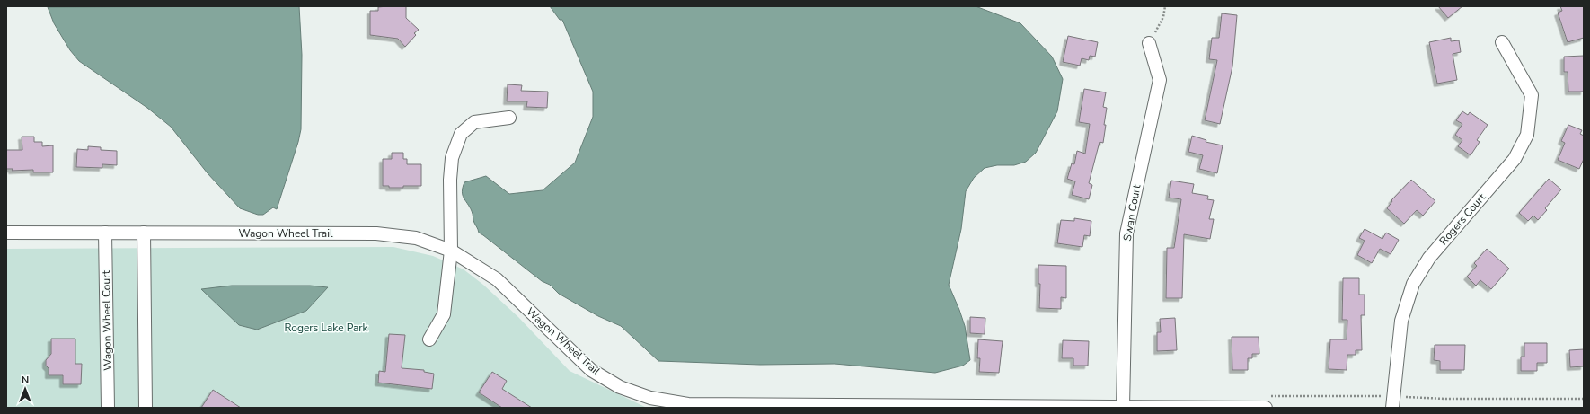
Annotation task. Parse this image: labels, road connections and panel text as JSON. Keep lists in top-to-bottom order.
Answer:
{
  "streets": {
    "street": [
      "Swan Court",
      "Rogers Court",
      "Wagon Wheel Trail",
      "Wagon Wheel Court"
    ]
  },
  "crossings": [
    ["Swan Court", "Wagon Wheel Trail"],
    ["Wagon Wheel Trail", "Wagon Wheel Court"]
  ],
  "parks": ["Rogers Lake Park"],
  "north": "top"
}
